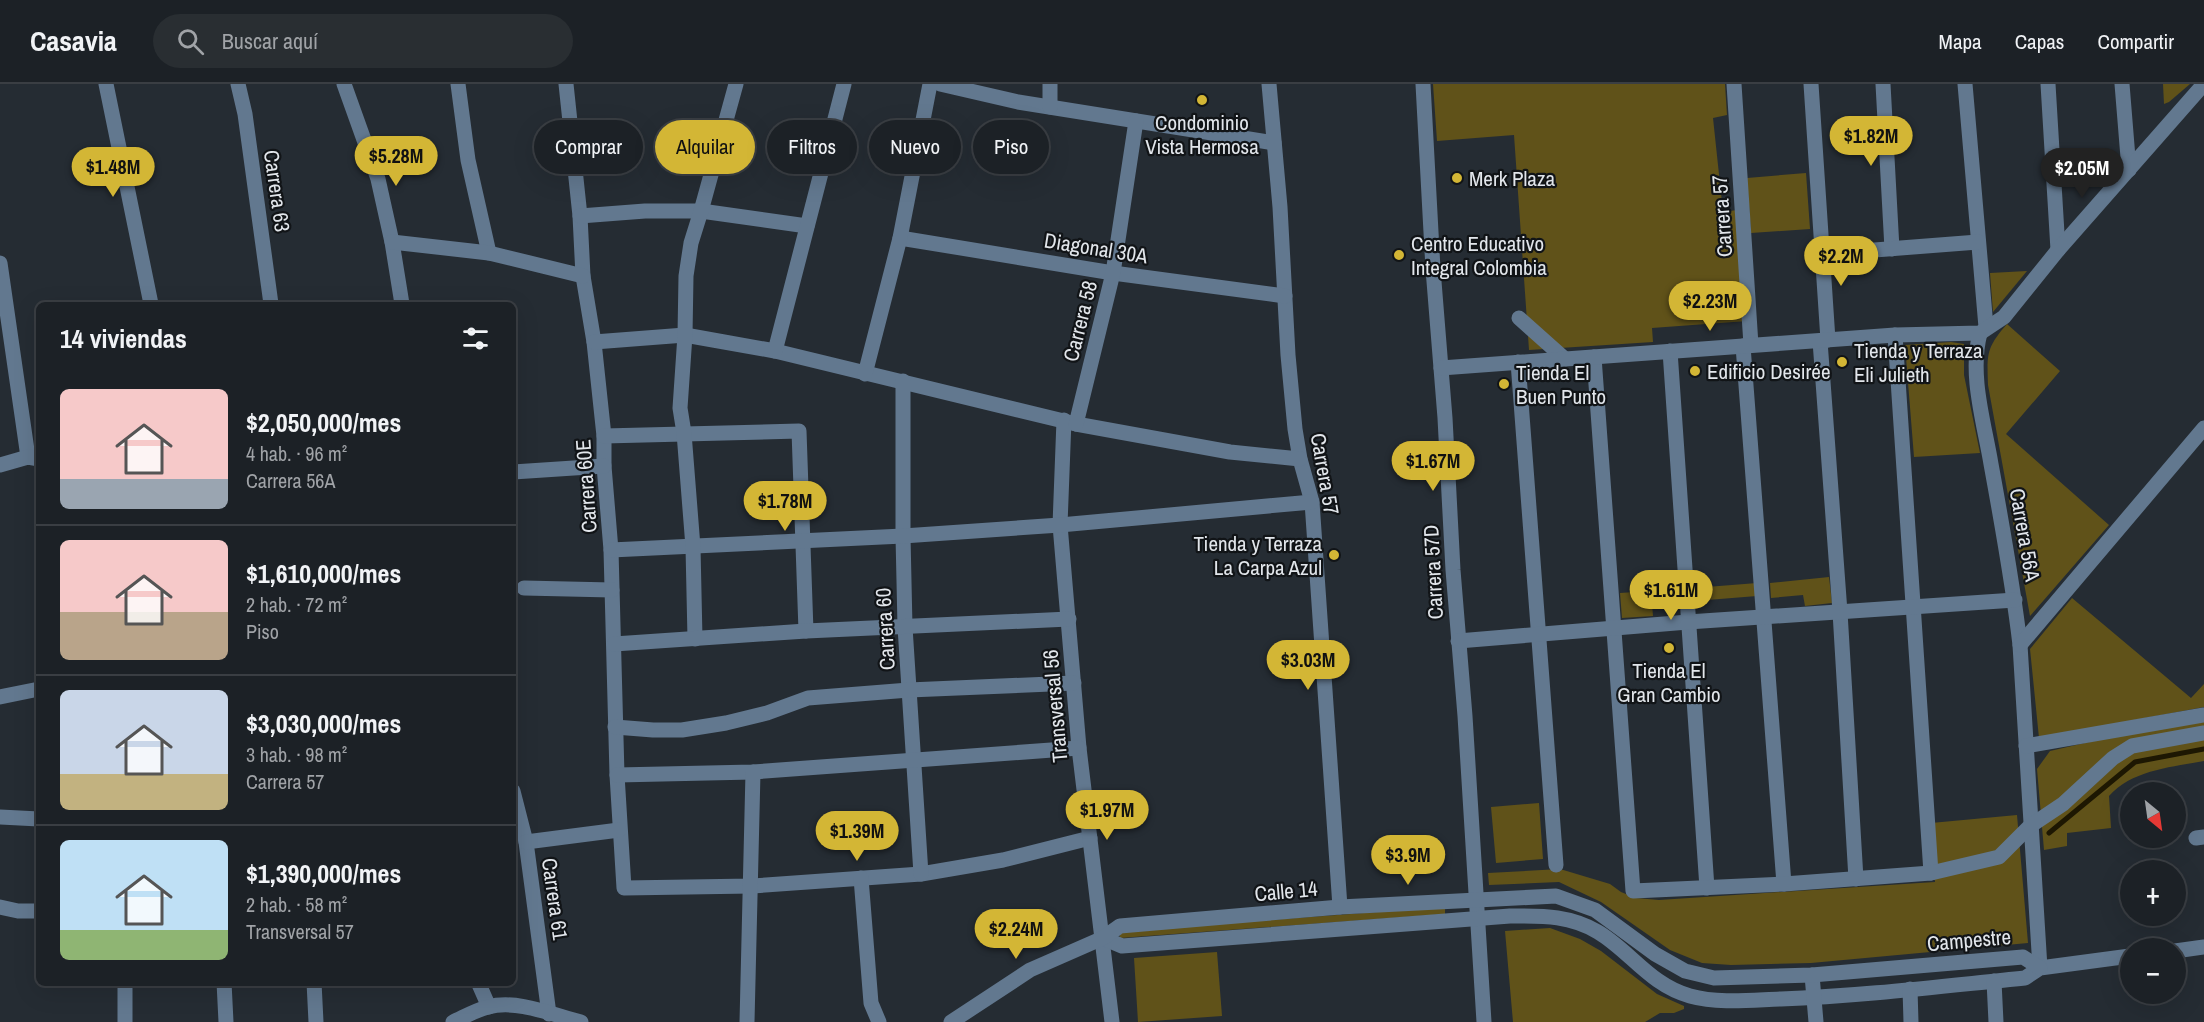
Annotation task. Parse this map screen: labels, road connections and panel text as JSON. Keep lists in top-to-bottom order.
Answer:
{
  "streets": {
    "street": [
      "Carrera 63",
      "Carrera 57",
      "Diagonal 30A",
      "Carrera 58",
      "Carrera 60E",
      "Carrera 56A",
      "Carrera 57D",
      "Carrera 60",
      "Transversal 56",
      "Calle 14",
      "Carrera 61",
      "Campestre"
    ]
  },
  "crossings": [
    ["Carrera 57", "Diagonal 30A"],
    ["Carrera 57", "Calle 14"],
    ["Diagonal 30A", "Carrera 58"],
    ["Carrera 58", "Transversal 56"],
    ["Carrera 56A", "Campestre"],
    ["Carrera 57D", "Calle 14"],
    ["Carrera 57D", "Campestre"],
    ["Transversal 56", "Calle 14"],
    ["Calle 14", "Campestre"]
  ],
  "places": [
    "Condominio Vista Hermosa",
    "Merk Plaza",
    "Centro Educativo Integral Colombia",
    "Tienda y Terraza Eli Julieth",
    "Edificio Desirée",
    "Tienda El Buen Punto",
    "Tienda y Terraza La Carpa Azul",
    "Tienda El Gran Cambio"
  ],
  "north": "bottom right",
  "page": {
    "header": "Casavia",
    "search": "Buscar aquí",
    "nav": ["Mapa", "Capas", "Compartir"],
    "price": [
      "$1.82M",
      "$5.28M",
      "$1.48M",
      "$2.05M",
      "$2.2M",
      "$2.23M",
      "$1.67M",
      "$1.78M",
      "$1.61M",
      "$3.03M",
      "$1.97M",
      "$1.39M",
      "$3.9M",
      "$2.24M"
    ],
    "chip": [
      "Comprar",
      "Alquilar",
      "Filtros",
      "Nuevo",
      "Piso"
    ],
    "heading": "14 viviendas",
    "list": [
      {
        "name": "$2,050,000/mes",
        "note": "4 hab. · 96 m² · Carrera 56A"
      },
      {
        "name": "$1,610,000/mes",
        "note": "2 hab. · 72 m² · Piso"
      },
      {
        "name": "$3,030,000/mes",
        "note": "3 hab. · 98 m² · Carrera 57"
      },
      {
        "name": "$1,390,000/mes",
        "note": "2 hab. · 58 m² · Transversal 57"
      }
    ],
    "map_buttons": ["+", "−"]
  }
}
